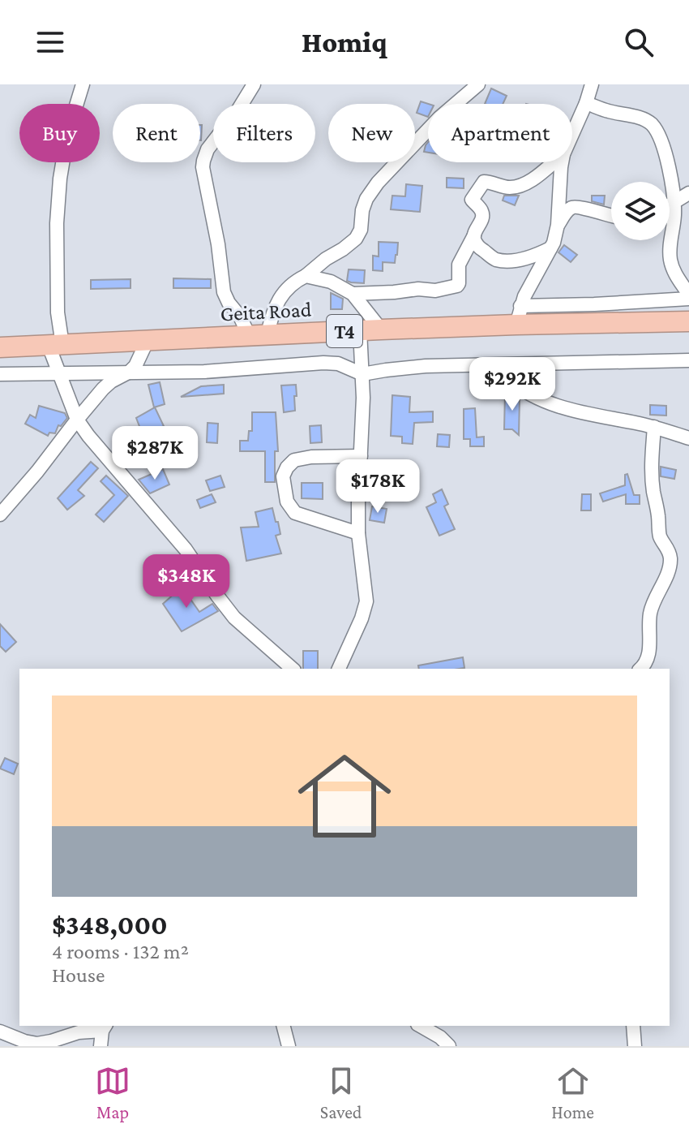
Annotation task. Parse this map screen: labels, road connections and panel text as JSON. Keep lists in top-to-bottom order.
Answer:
{
  "streets": {
    "highway": ["Geita Road", "T4"]
  },
  "page": {
    "header": "Homiq",
    "chip": [
      "Buy",
      "Rent",
      "Filters",
      "New",
      "Apartment"
    ],
    "price": [
      "$292K",
      "$287K",
      "$178K",
      "$348K"
    ],
    "list": [
      {
        "name": "$348,000",
        "note": "4 rooms · 132 m² · House"
      }
    ],
    "tabs": ["Map", "Saved", "Home"]
  }
}
